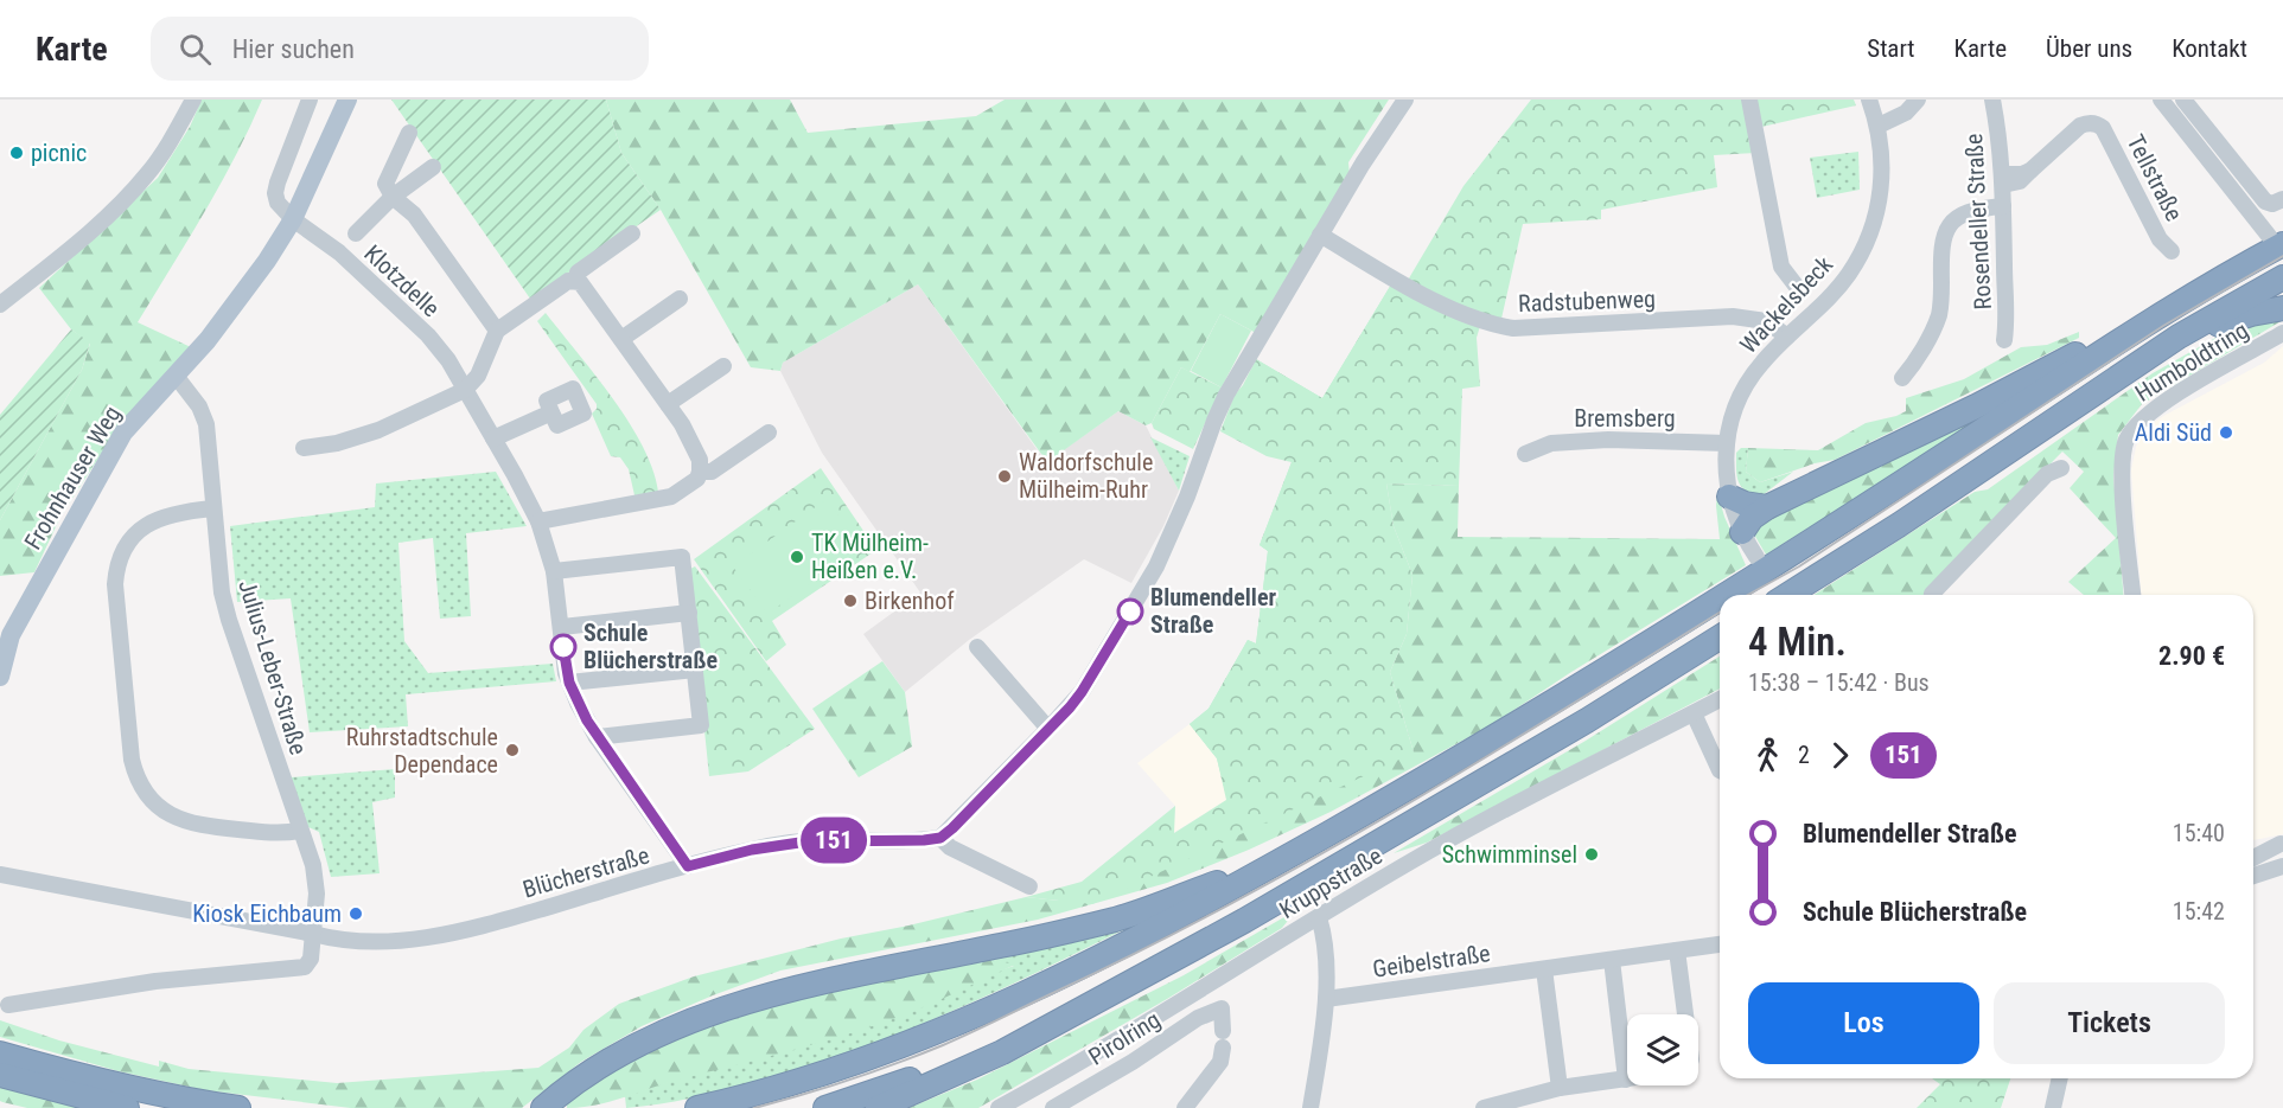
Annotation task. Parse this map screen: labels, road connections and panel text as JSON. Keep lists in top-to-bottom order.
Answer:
{
  "streets": {
    "main road": ["Frohnhauser Weg"],
    "street": [
      "Tellstraße",
      "Rosendeller Straße",
      "Klotzdelle",
      "Radstubenweg",
      "Wackelsbeck",
      "Humboldtring",
      "Bremsberg",
      "Julius-Leber-Straße",
      "Blücherstraße",
      "Kruppstraße",
      "Geibelstraße",
      "Pirolring"
    ]
  },
  "crossings": [
    ["Tellstraße", "Rosendeller Straße"],
    ["Klotzdelle", "Frohnhauser Weg"],
    ["Klotzdelle", "Blücherstraße"],
    ["Radstubenweg", "Wackelsbeck"],
    ["Wackelsbeck", "Bremsberg"],
    ["Frohnhauser Weg", "Julius-Leber-Straße"],
    ["Julius-Leber-Straße", "Blücherstraße"]
  ],
  "places": [
    "picnic",
    "Aldi Süd",
    "Waldorfschule Mülheim-Ruhr",
    "TK Mülheim- Heißen e.V.",
    "Birkenhof",
    "Blumendeller Straße",
    "Schule Blücherstraße",
    "Ruhrstadtschule Dependace",
    "Schwimminsel",
    "Kiosk Eichbaum"
  ],
  "lines": ["bus line 151"],
  "page": {
    "header": "Karte",
    "search": "Hier suchen",
    "nav": [
      "Start",
      "Karte",
      "Über uns",
      "Kontakt"
    ],
    "on_map": "151",
    "heading": ["4 Min.", "15:38 – 15:42 · Bus", "2.90 €"],
    "legs": ["2", "151"],
    "list": [
      {
        "name": "Blumendeller Straße",
        "value": "15:40"
      },
      {
        "name": "Schule Blücherstraße",
        "value": "15:42"
      }
    ],
    "buttons": ["Los", "Tickets"]
  }
}
